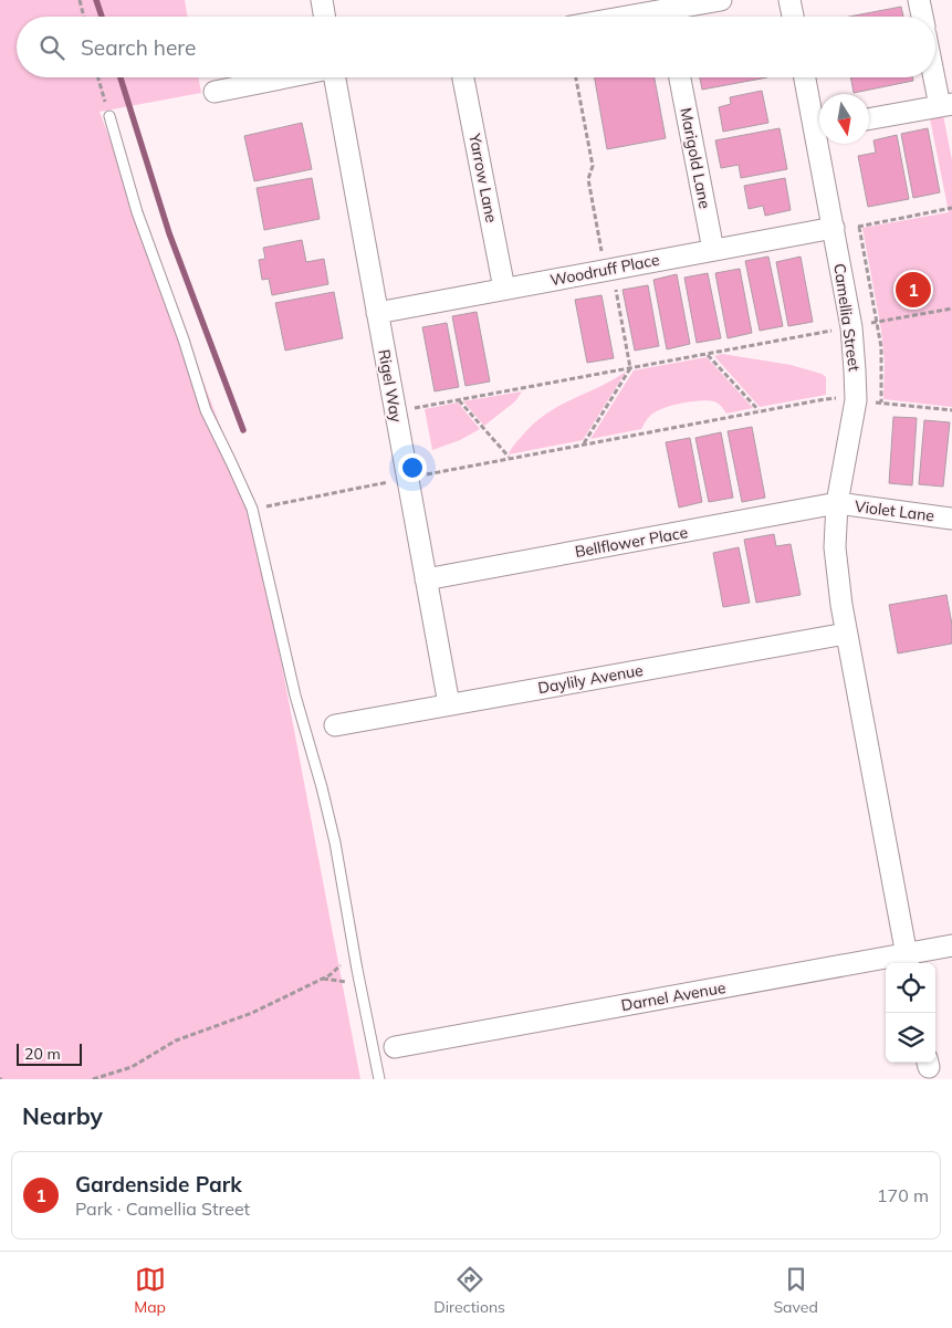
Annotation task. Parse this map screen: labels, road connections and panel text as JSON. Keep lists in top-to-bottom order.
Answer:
{
  "streets": {
    "street": [
      "Marigold Lane",
      "Yarrow Lane",
      "Woodruff Place",
      "Camellia Street",
      "Rigel Way",
      "Violet Lane",
      "Bellflower Place",
      "Daylily Avenue",
      "Darnel Avenue"
    ]
  },
  "crossings": [
    ["Marigold Lane", "Woodruff Place"],
    ["Yarrow Lane", "Woodruff Place"],
    ["Woodruff Place", "Camellia Street"],
    ["Woodruff Place", "Rigel Way"],
    ["Camellia Street", "Violet Lane"],
    ["Camellia Street", "Bellflower Place"],
    ["Camellia Street", "Daylily Avenue"],
    ["Camellia Street", "Darnel Avenue"],
    ["Rigel Way", "Bellflower Place"],
    ["Rigel Way", "Daylily Avenue"],
    ["Violet Lane", "Bellflower Place"]
  ],
  "scale_bar": "20 m",
  "north": "bottom",
  "page": {
    "search": "Search here",
    "pins": "1",
    "scale": "20 m",
    "heading": "Nearby",
    "list": [
      {
        "mark": "1",
        "name": "Gardenside Park",
        "note": "Park · Camellia Street",
        "value": "170 m"
      }
    ],
    "nav": ["Map", "Directions", "Saved"]
  }
}
